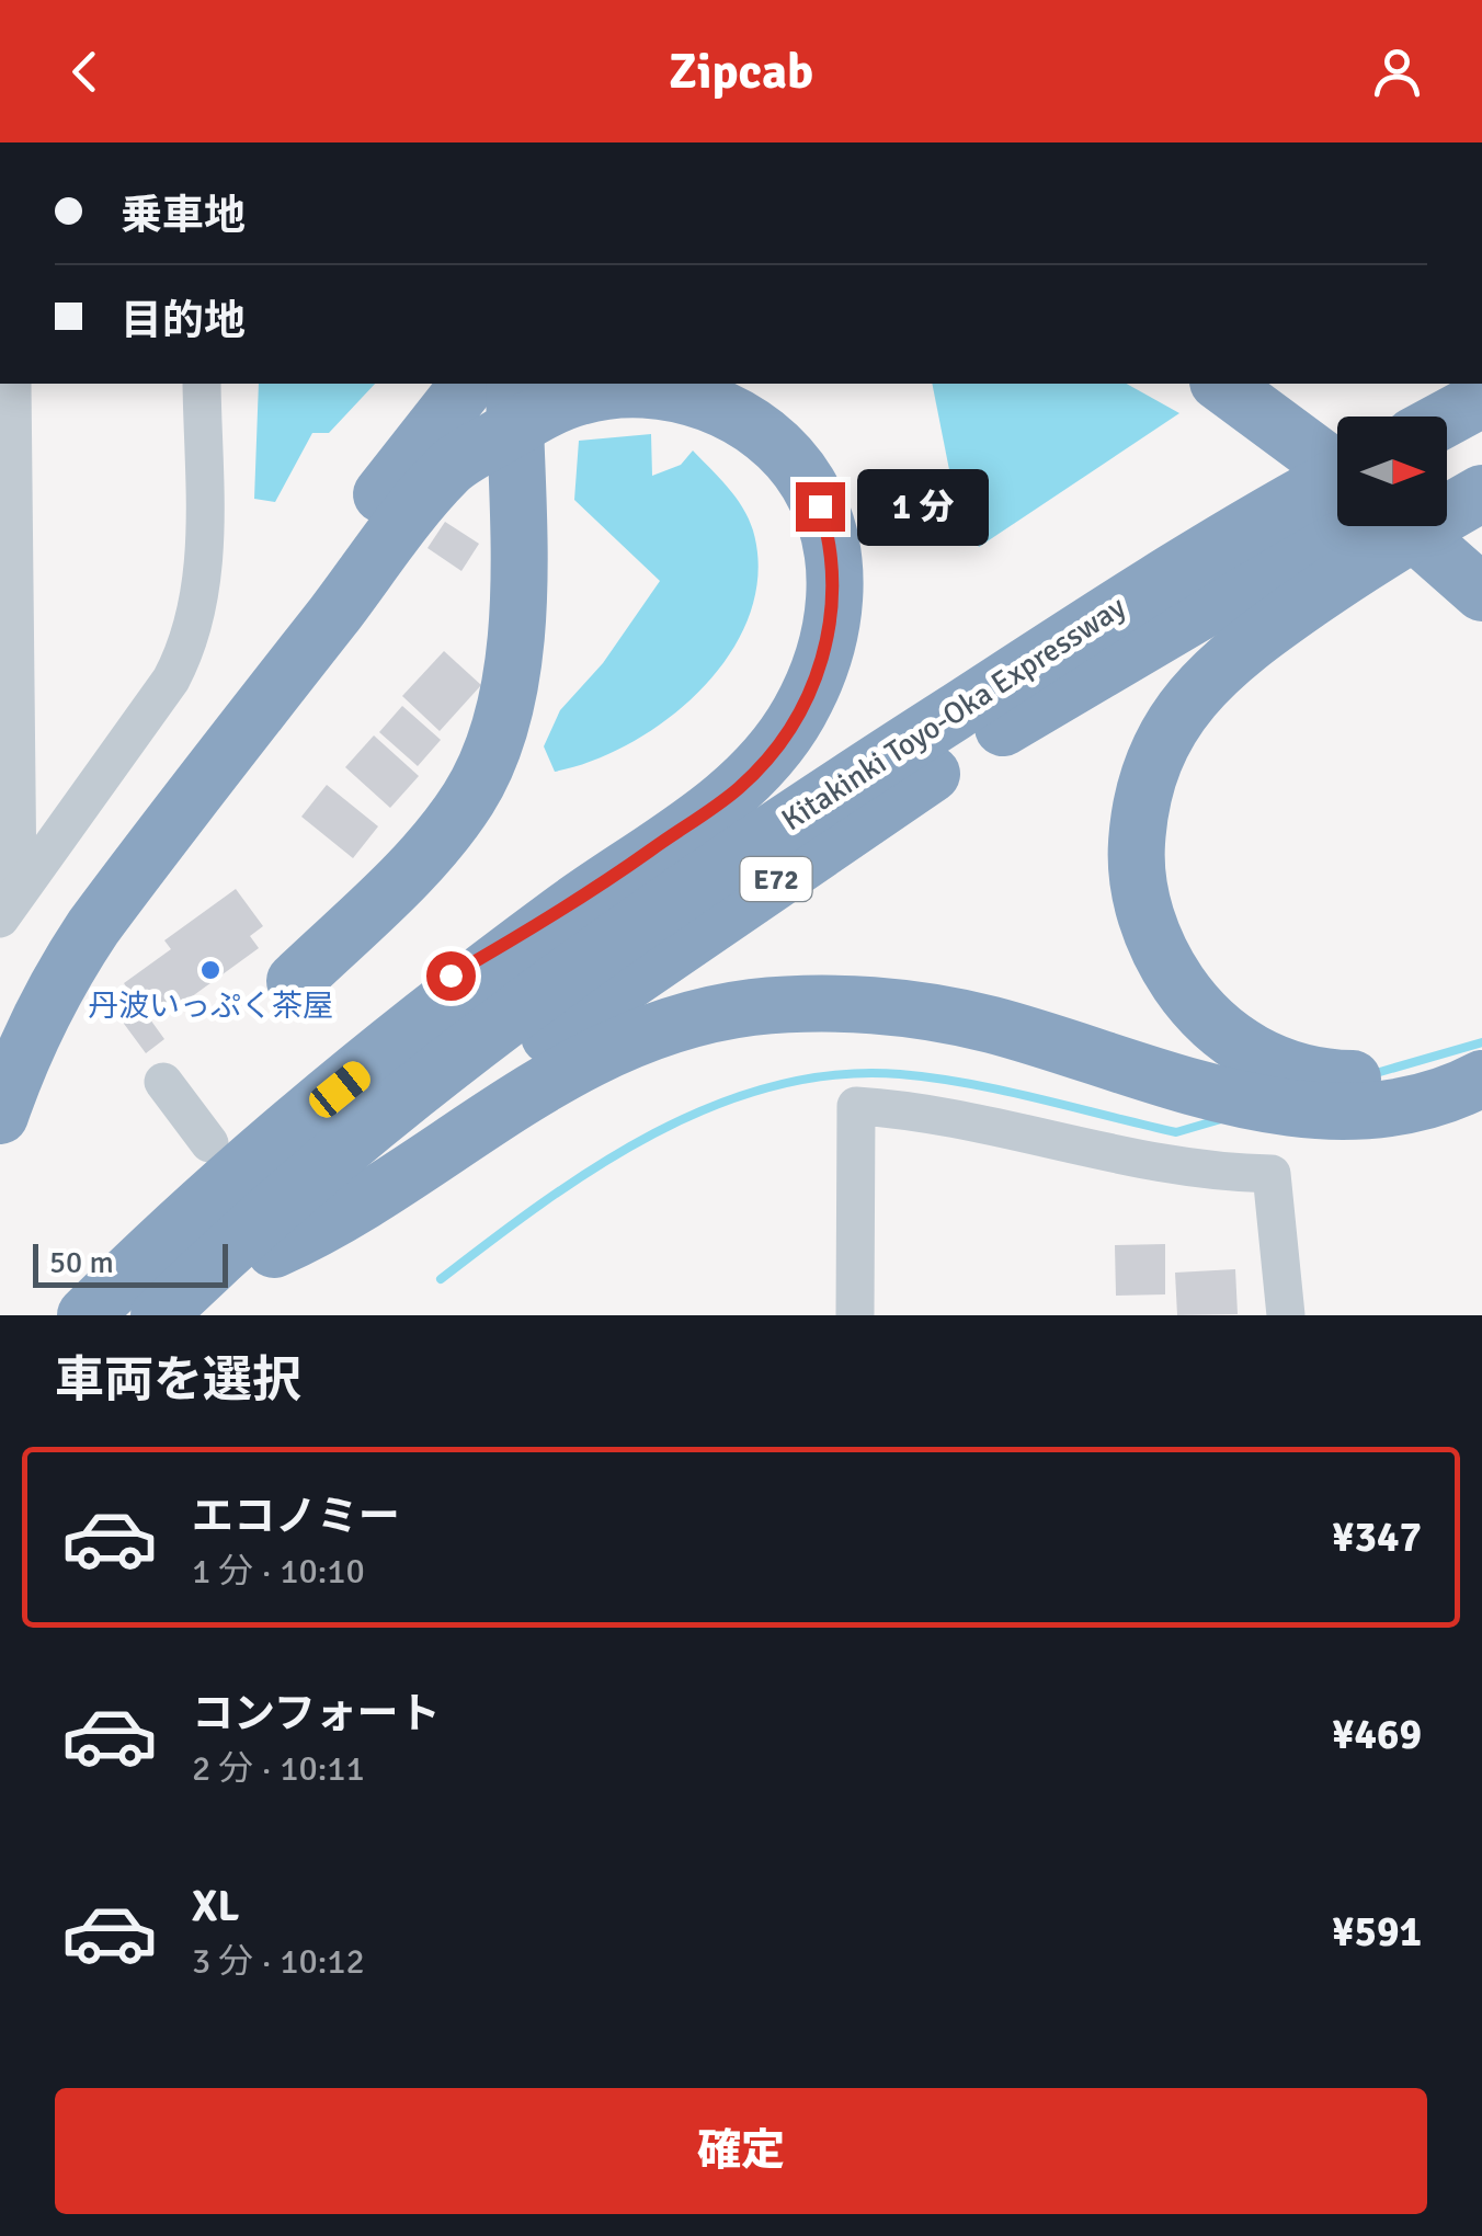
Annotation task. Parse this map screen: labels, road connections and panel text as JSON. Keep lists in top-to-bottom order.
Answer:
{
  "streets": {
    "highway": ["Kitakinki Toyo-Oka Expressway", "E72"]
  },
  "places": ["丹波いっぷく茶屋"],
  "scale_bar": "50 m",
  "north": "right",
  "page": {
    "header": "Zipcab",
    "banner": ["乗車地", "目的地"],
    "bubble": "1 分",
    "scale": "50 m",
    "heading": "車両を選択",
    "list": [
      {
        "name": "エコノミー",
        "note": "1 分 · 10:10",
        "value": "¥347"
      },
      {
        "name": "コンフォート",
        "note": "2 分 · 10:11",
        "value": "¥469"
      },
      {
        "name": "XL",
        "note": "3 分 · 10:12",
        "value": "¥591"
      }
    ],
    "buttons": "確定"
  }
}
